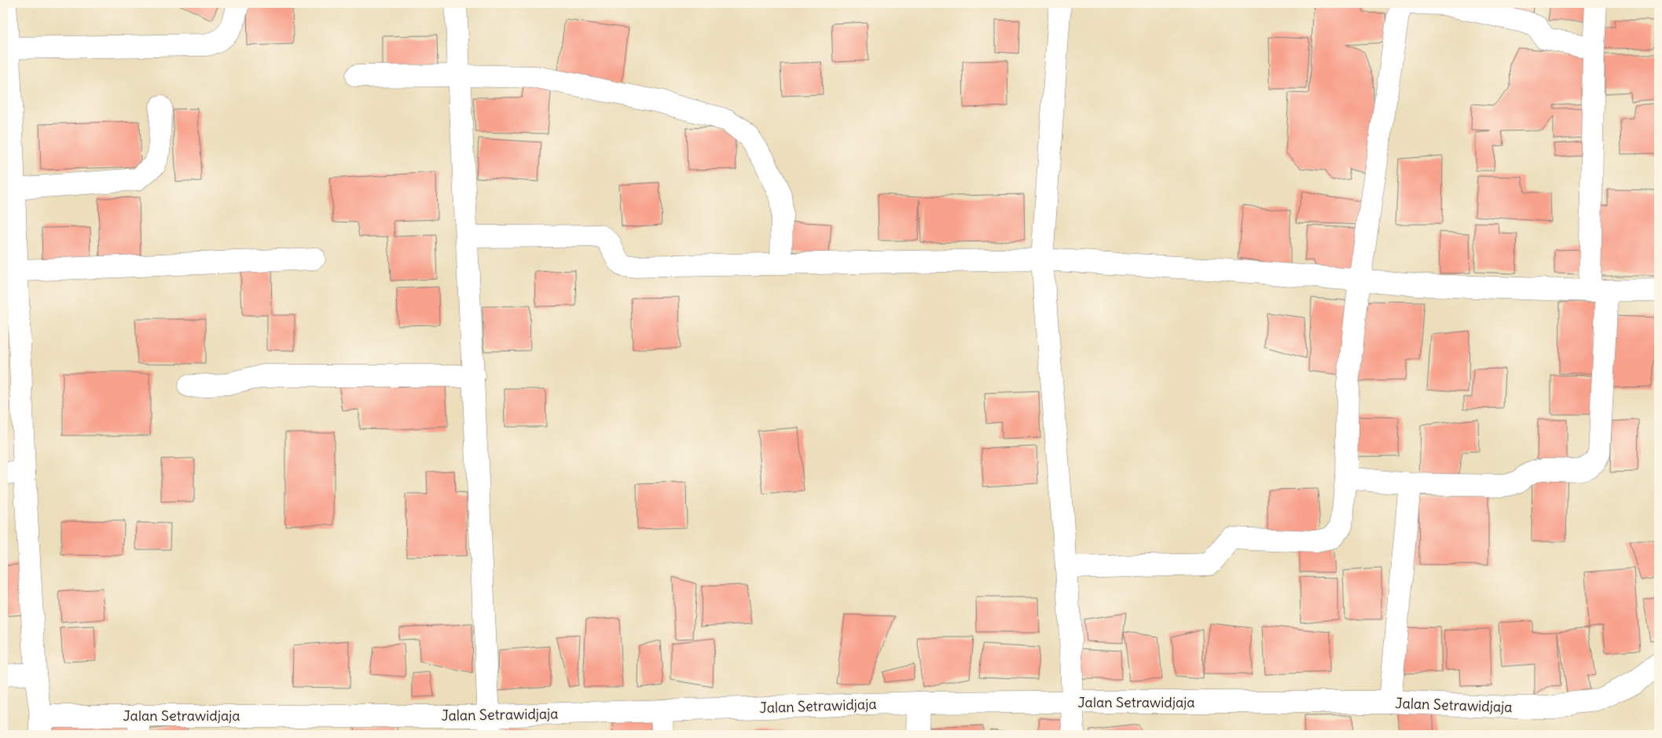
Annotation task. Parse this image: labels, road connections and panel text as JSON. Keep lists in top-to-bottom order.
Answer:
{
  "streets": {
    "street": ["Jalan Setrawidjaja"]
  }
}
